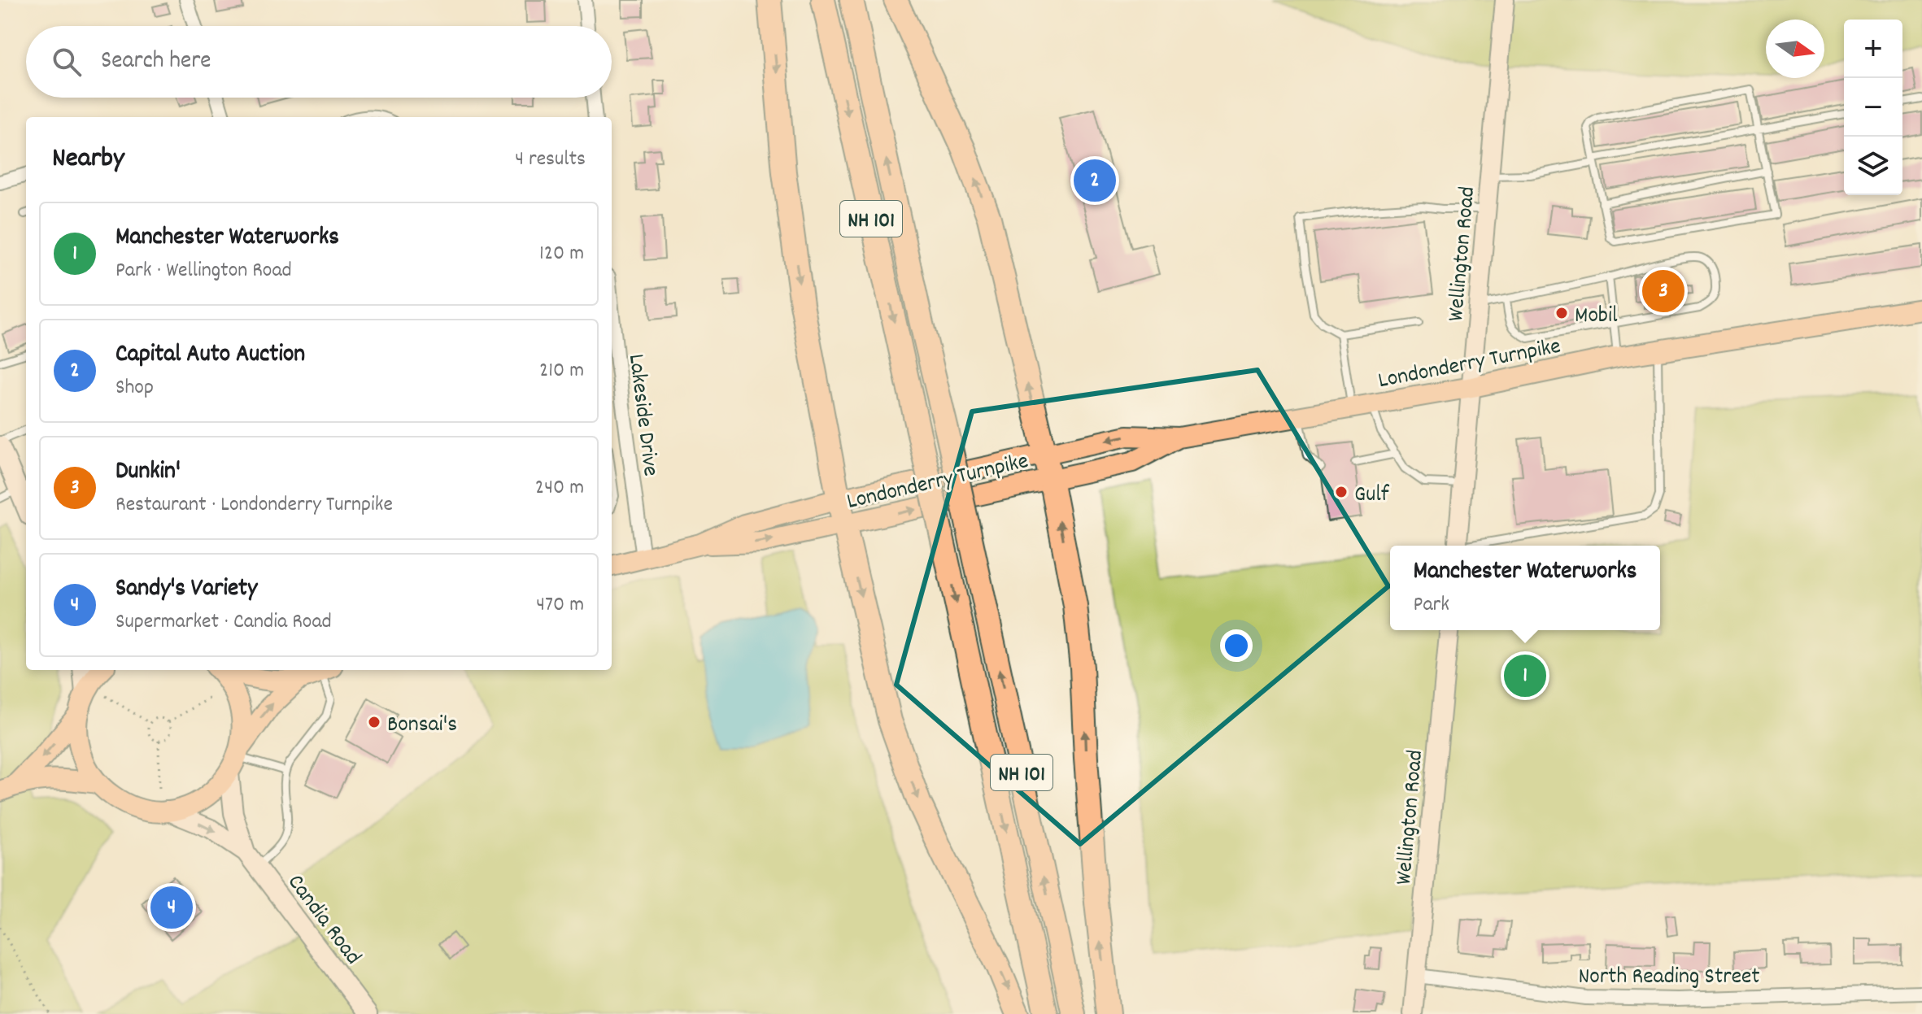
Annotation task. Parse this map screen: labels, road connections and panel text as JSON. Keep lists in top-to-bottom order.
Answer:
{
  "streets": {
    "highway": ["NH 101"],
    "main road": ["Wellington Road", "Londonderry Turnpike", "Candia Road"],
    "street": ["Lakeside Drive", "North Reading Street"]
  },
  "crossings": [
    ["Wellington Road", "Londonderry Turnpike"],
    ["Wellington Road", "North Reading Street"],
    ["Londonderry Turnpike", "Lakeside Drive"]
  ],
  "places": ["Mobil", "Gulf", "Bonsai's"],
  "north": "right",
  "page": {
    "map_buttons": ["+", "−"],
    "search": "Search here",
    "heading": ["Nearby", "4 results"],
    "pins": [
      "2",
      "3",
      "1",
      "4"
    ],
    "list": [
      {
        "mark": "1",
        "name": "Manchester Waterworks",
        "note": "Park · Wellington Road",
        "value": "120 m"
      },
      {
        "mark": "2",
        "name": "Capital Auto Auction",
        "note": "Shop",
        "value": "210 m"
      },
      {
        "mark": "3",
        "name": "Dunkin'",
        "note": "Restaurant · Londonderry Turnpike",
        "value": "240 m"
      },
      {
        "mark": "4",
        "name": "Sandy's Variety",
        "note": "Supermarket · Candia Road",
        "value": "470 m"
      }
    ],
    "popup": ["Manchester Waterworks", "Park"]
  }
}
